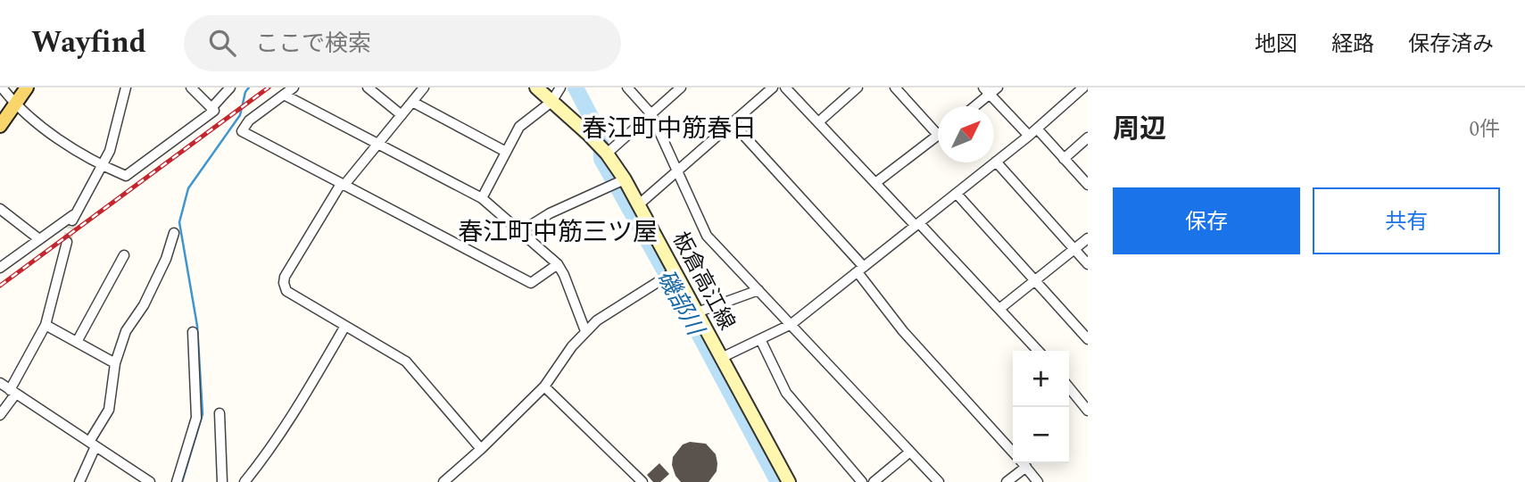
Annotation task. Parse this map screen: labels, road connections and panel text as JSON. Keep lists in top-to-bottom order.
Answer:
{
  "streets": {
    "main road": ["板倉高江線"]
  },
  "districts": ["春江町中筋春日", "春江町中筋三ツ屋"],
  "water": ["磯部川"],
  "north": "top right",
  "page": {
    "header": "Wayfind",
    "search": "ここで検索",
    "nav": ["地図", "経路", "保存済み"],
    "heading": ["周辺", "0件"],
    "buttons": ["保存", "共有"],
    "map_buttons": ["+", "−"]
  }
}
